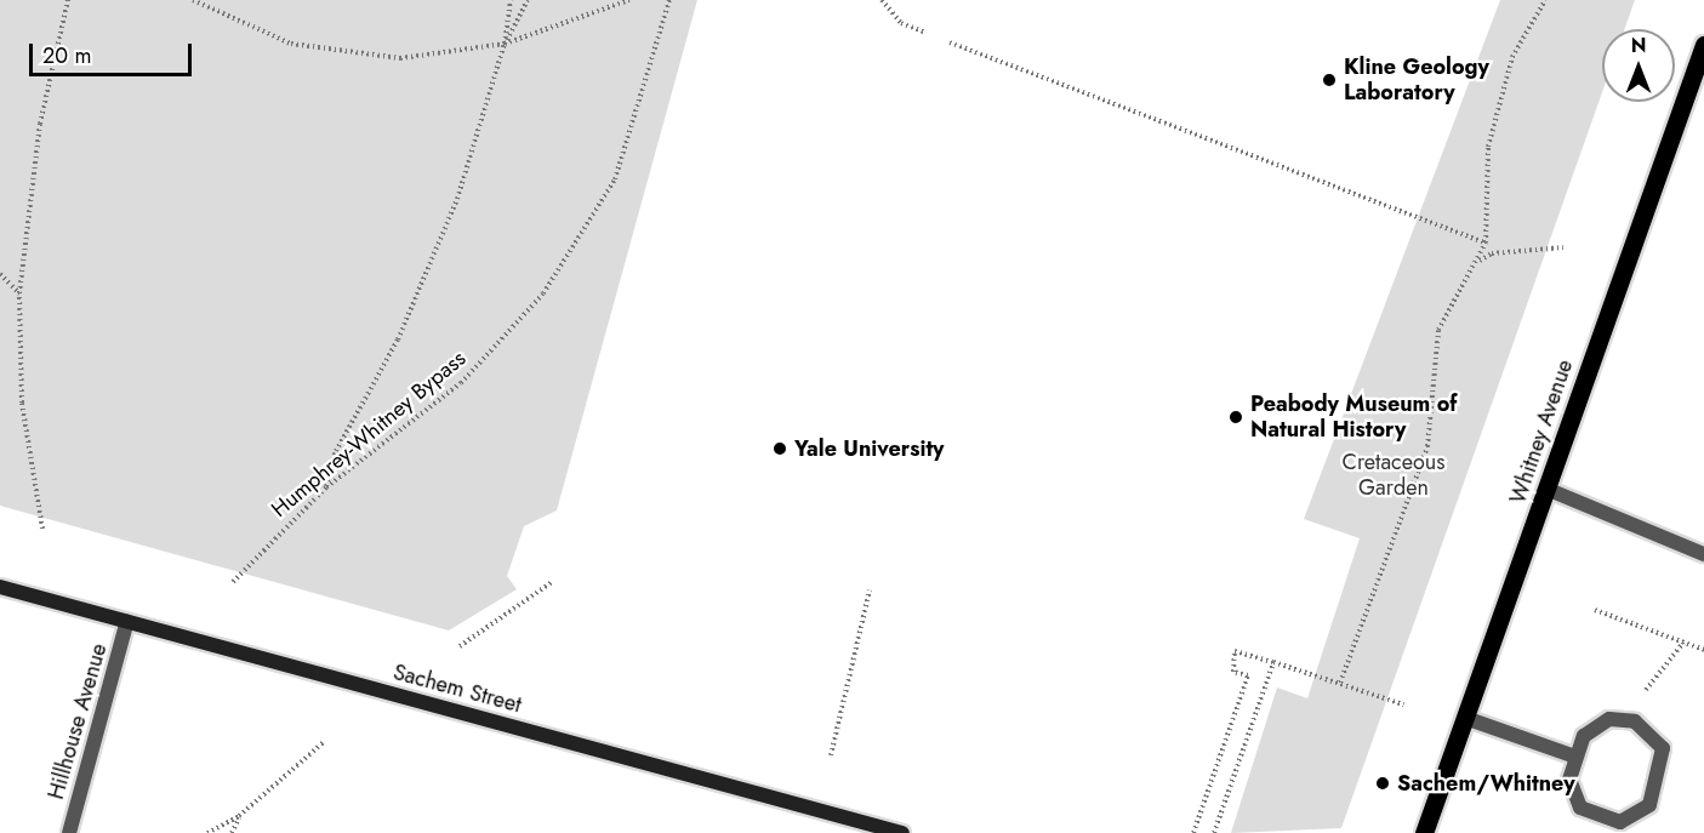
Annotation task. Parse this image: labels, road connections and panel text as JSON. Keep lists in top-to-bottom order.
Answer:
{
  "streets": {
    "main road": ["Whitney Avenue"],
    "street": ["Sachem Street", "Hillhouse Avenue"],
    "path": ["Humphrey-Whitney Bypass"]
  },
  "crossings": [
    ["Sachem Street", "Hillhouse Avenue"]
  ],
  "parks": ["Cretaceous Garden"],
  "places": [
    "Kline Geology Laboratory",
    "Peabody Museum of Natural History",
    "Yale University",
    "Sachem/Whitney"
  ],
  "scale_bar": "20 m",
  "north": "top"
}
